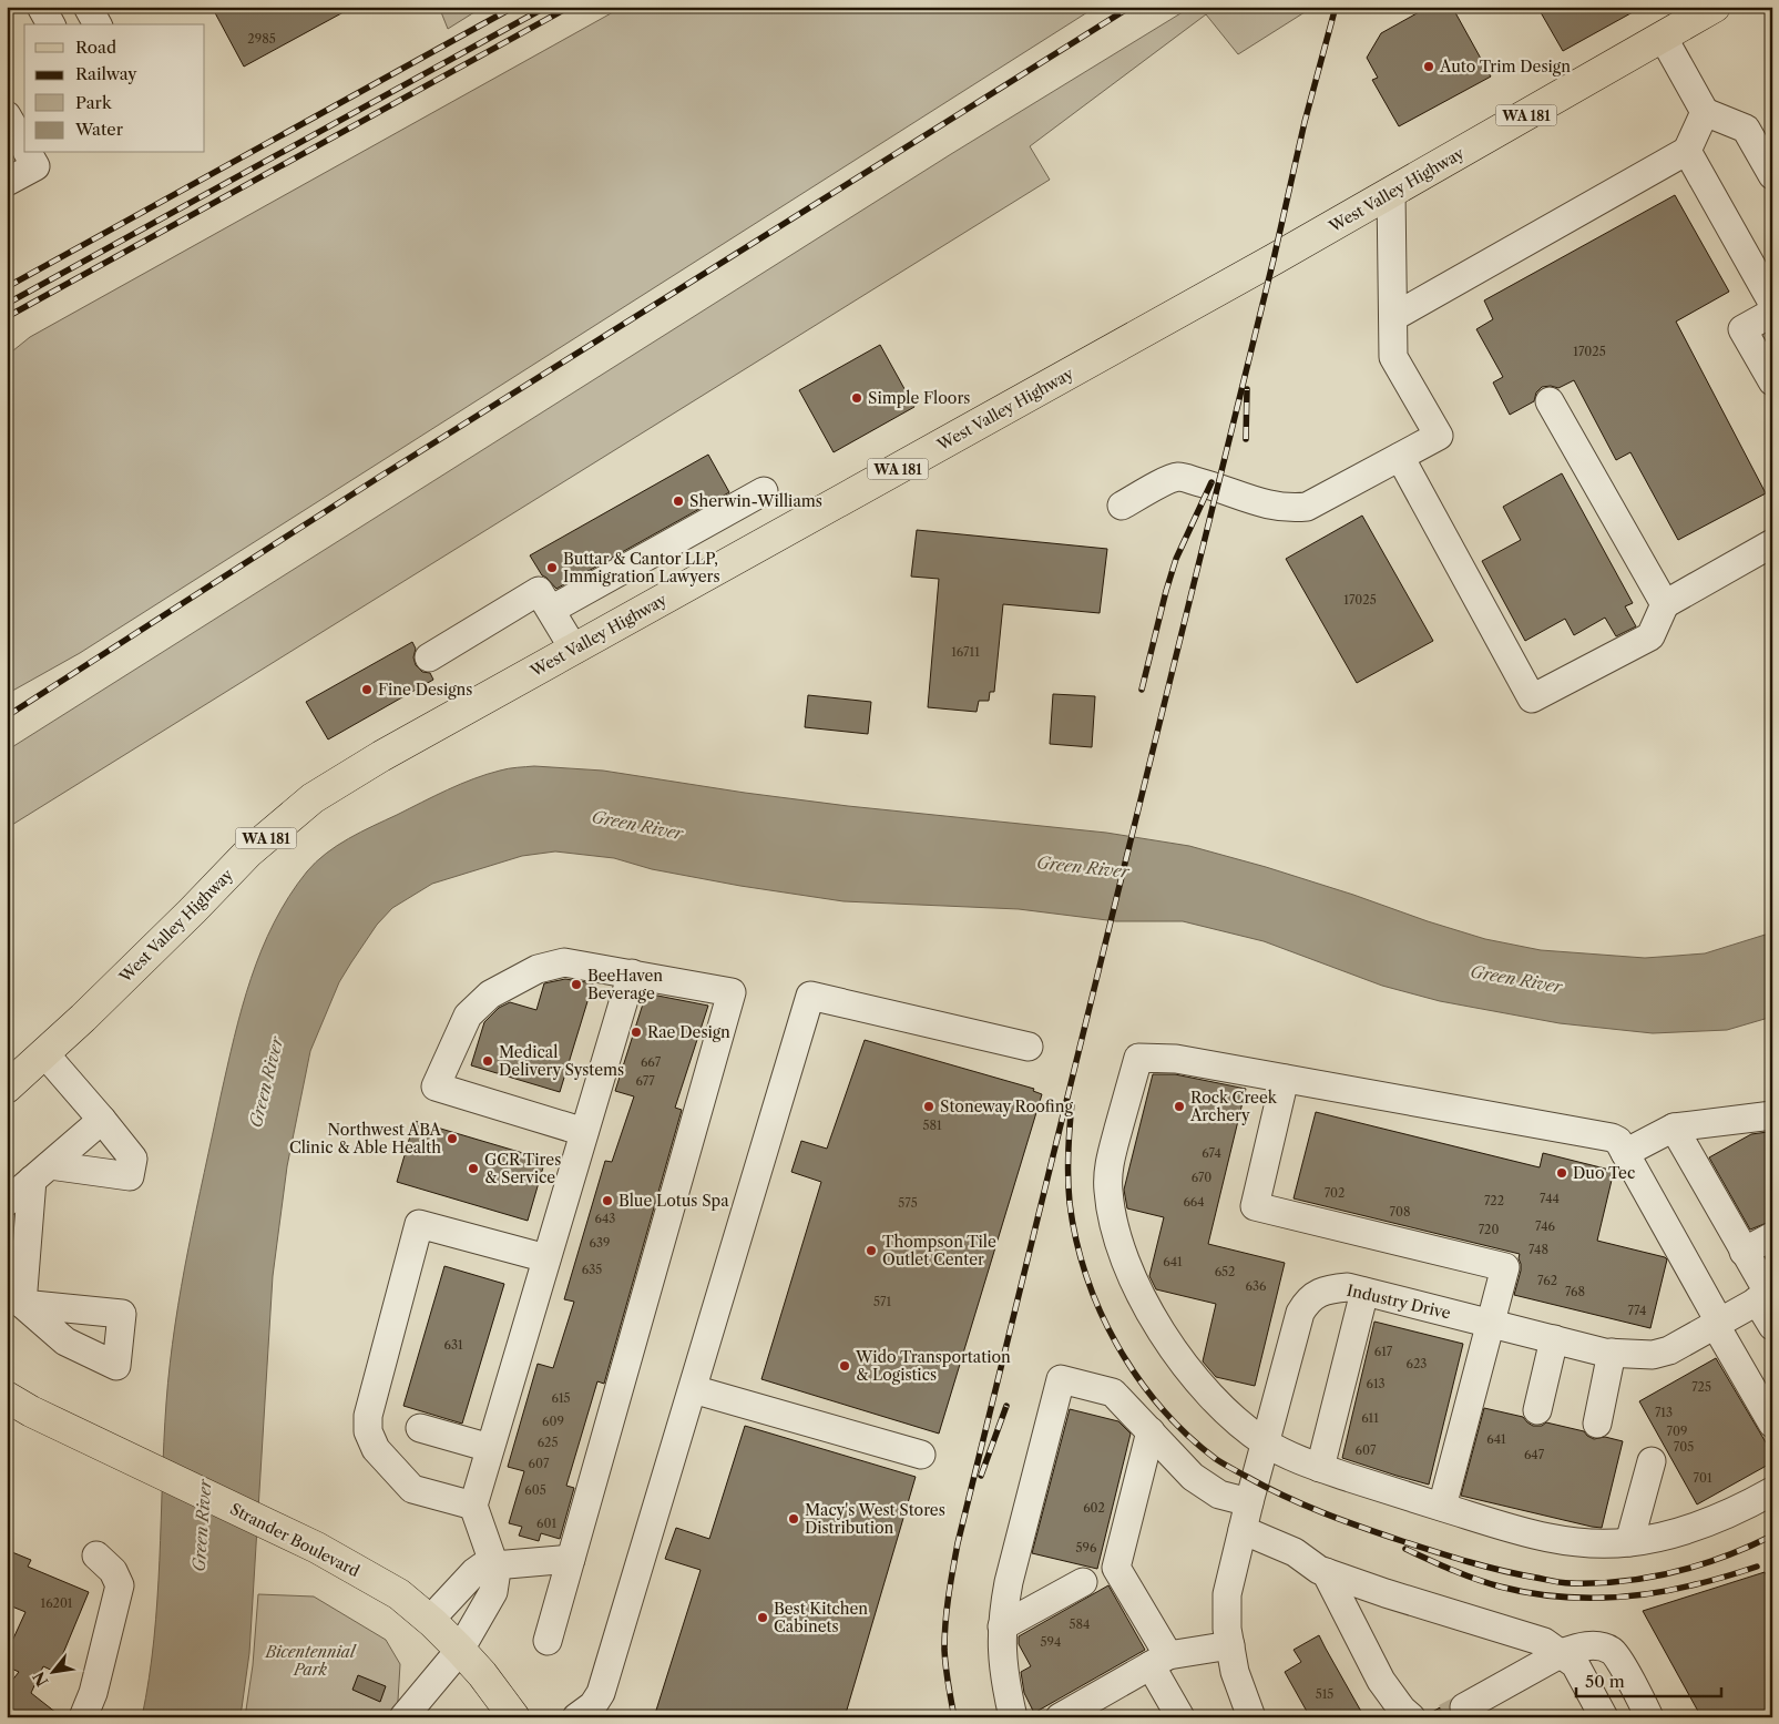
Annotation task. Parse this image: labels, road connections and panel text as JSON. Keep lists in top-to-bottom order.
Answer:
{
  "streets": {
    "main road": ["WA 181", "West Valley Highway", "Strander Boulevard"],
    "street": ["Industry Drive"]
  },
  "water": ["Green River"],
  "parks": ["Bicentennial Park"],
  "places": [
    "Auto Trim Design",
    "Simple Floors",
    "Sherwin-Williams",
    "Buttar & Cantor LLP, Immigration Lawyers",
    "Fine Designs",
    "BeeHaven Beverage",
    "Rae Design",
    "Medical Delivery Systems",
    "Stoneway Roofing",
    "Rock Creek Archery",
    "Northwest ABA Clinic & Able Health",
    "GCR Tires & Service",
    "Duo Tec",
    "Blue Lotus Spa",
    "Thompson Tile Outlet Center",
    "Wido Transportation & Logistics",
    "Macy's West Stores Distribution",
    "Best Kitchen Cabinets"
  ],
  "house_numbers": [
    "2985",
    "17025",
    "17025",
    "16711",
    "667",
    "677",
    "581",
    "674",
    "670",
    "702",
    "744",
    "722",
    "664",
    "575",
    "708",
    "643",
    "746",
    "720",
    "639",
    "748",
    "641",
    "635",
    "652",
    "762",
    "636",
    "768",
    "571",
    "774",
    "631",
    "617",
    "623",
    "613",
    "725",
    "615",
    "713",
    "611",
    "609",
    "709",
    "641",
    "625",
    "705",
    "607",
    "647",
    "607",
    "701",
    "605",
    "602",
    "601",
    "596",
    "16201",
    "584",
    "594",
    "515"
  ],
  "legend": [
    "Road",
    "Railway",
    "Park",
    "Water"
  ],
  "scale_bar": "50 m",
  "north": "bottom left"
}
